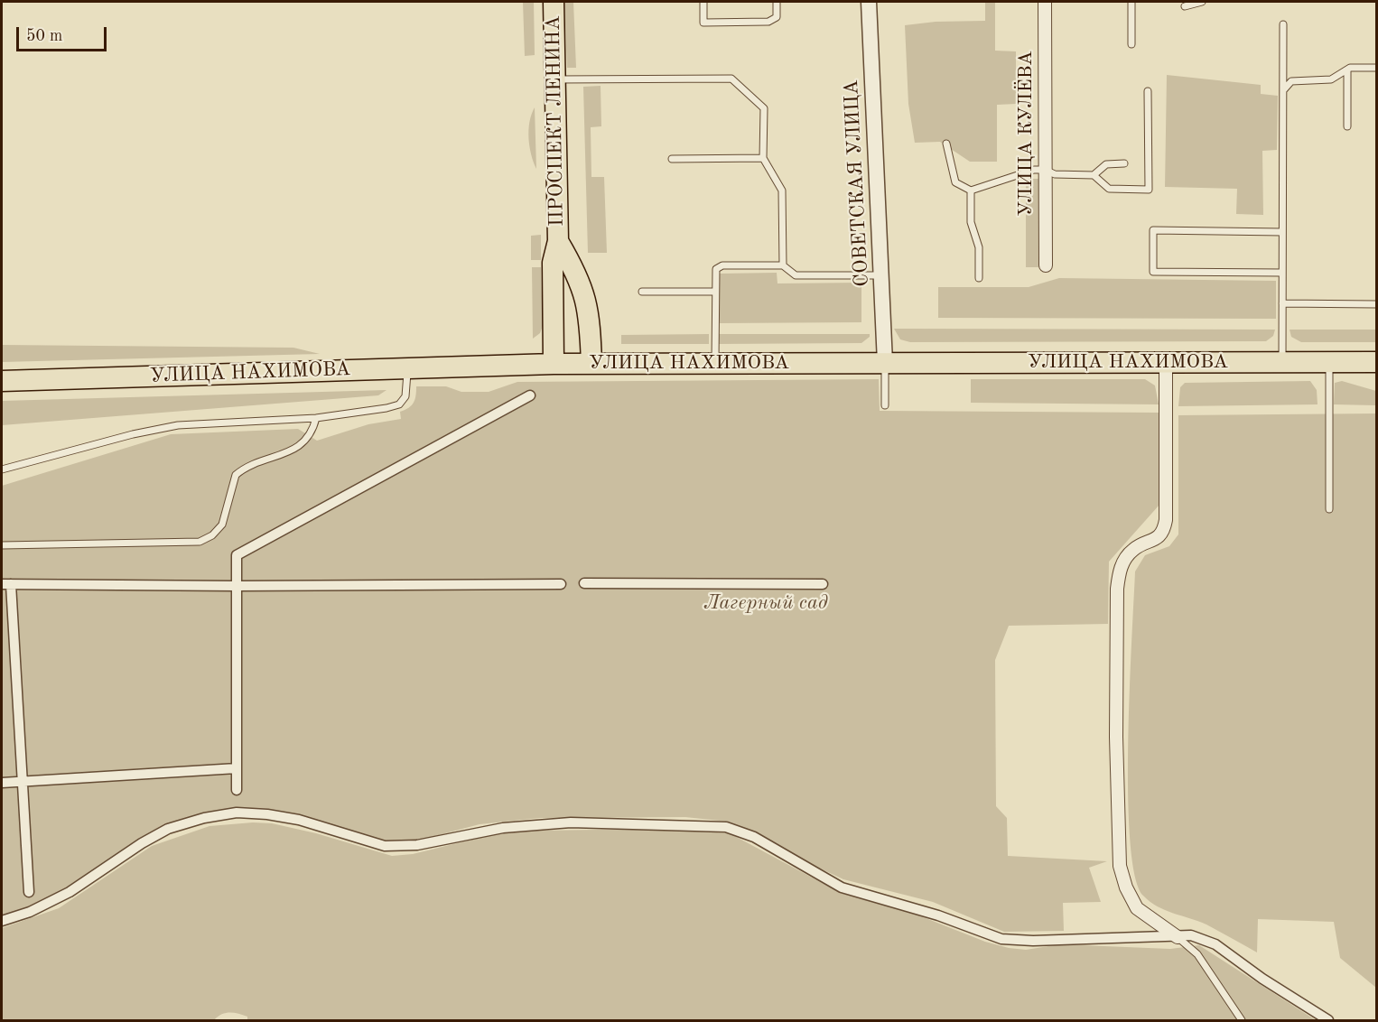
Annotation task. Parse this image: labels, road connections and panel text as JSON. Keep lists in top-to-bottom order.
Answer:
{
  "streets": {
    "main road": ["ПРОСПЕКТ ЛЕНИНА", "УЛИЦА НАХИМОВА"],
    "street": ["УЛИЦА КУЛЁВА", "СОВЕТСКАЯ УЛИЦА"]
  },
  "crossings": [
    ["ПРОСПЕКТ ЛЕНИНА", "УЛИЦА НАХИМОВА"],
    ["СОВЕТСКАЯ УЛИЦА", "УЛИЦА НАХИМОВА"]
  ],
  "parks": ["Лагерный сад"],
  "scale_bar": "50 m"
}
